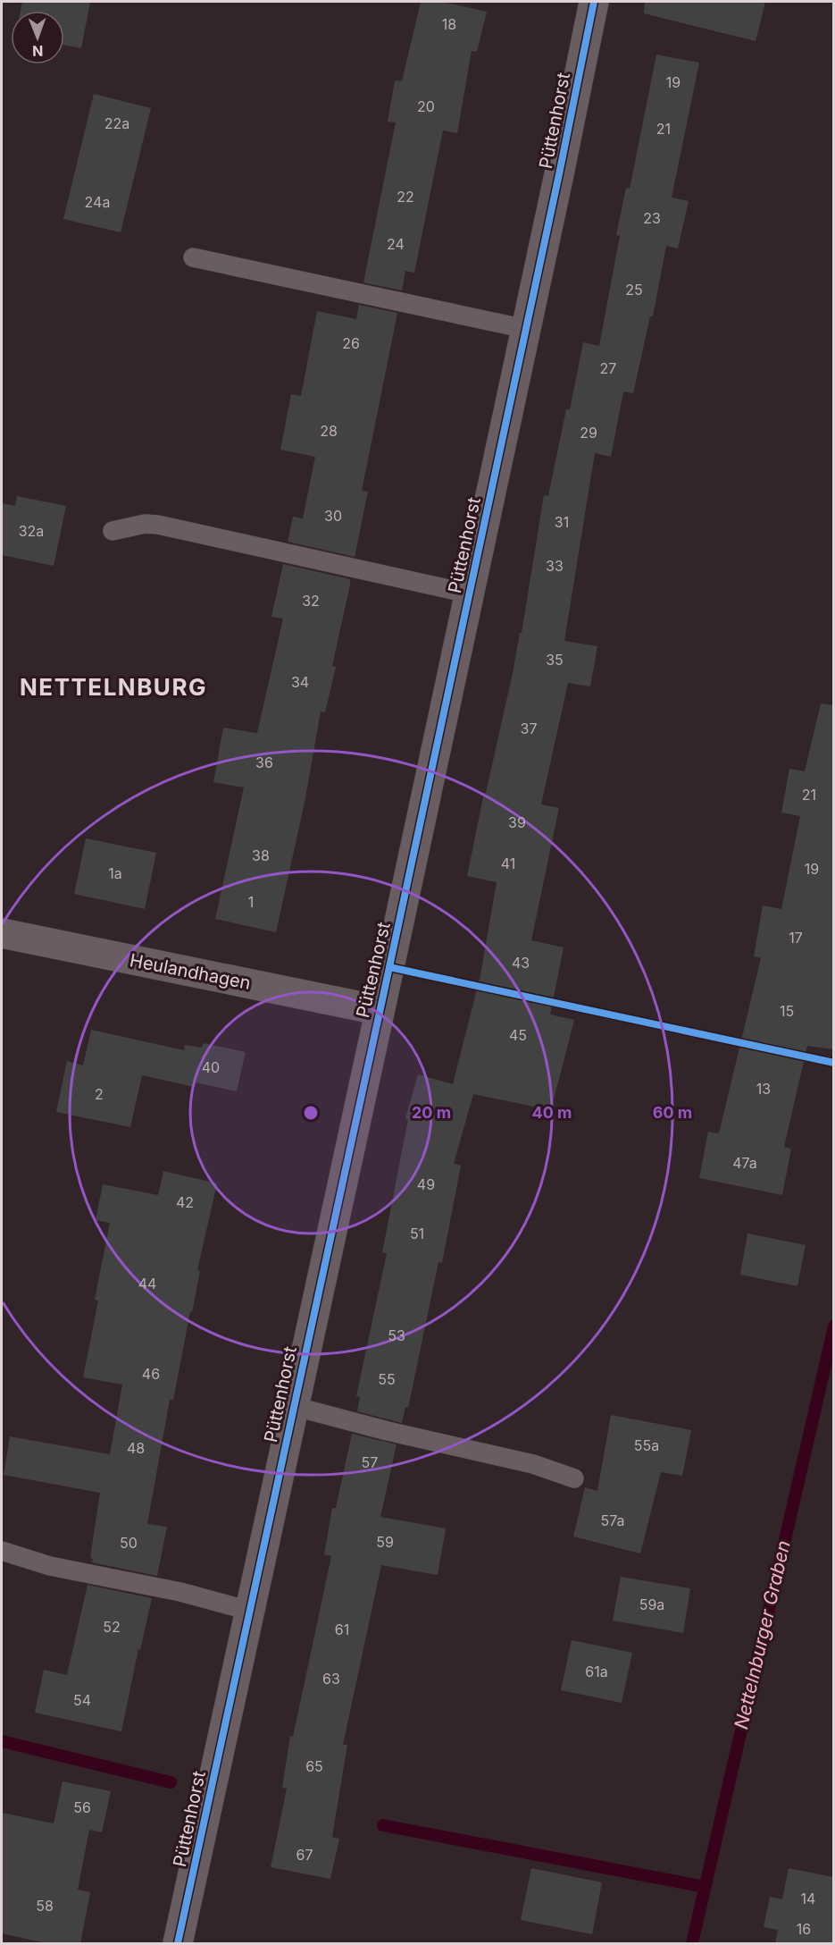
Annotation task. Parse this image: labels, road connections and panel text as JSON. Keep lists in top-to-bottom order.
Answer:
{
  "streets": {
    "street": ["Püttenhorst", "Heulandhagen"]
  },
  "crossings": [
    ["Püttenhorst", "Heulandhagen"]
  ],
  "districts": ["NETTELNBURG"],
  "water": ["Nettelnburger Graben"],
  "house_numbers": [
    "18",
    "19",
    "20",
    "22a",
    "21",
    "22",
    "24a",
    "23",
    "24",
    "25",
    "26",
    "27",
    "28",
    "29",
    "30",
    "31",
    "32a",
    "33",
    "32",
    "35",
    "34",
    "37",
    "36",
    "21",
    "39",
    "38",
    "41",
    "19",
    "1a",
    "1",
    "17",
    "43",
    "15",
    "45",
    "40",
    "13",
    "2",
    "47a",
    "49",
    "42",
    "51",
    "44",
    "53",
    "46",
    "55",
    "55a",
    "48",
    "57",
    "57a",
    "59",
    "50",
    "59a",
    "52",
    "61",
    "61a",
    "63",
    "54",
    "65",
    "56",
    "67",
    "14",
    "58",
    "16"
  ],
  "north": "bottom",
  "rings": ["20 m", "40 m", "60 m"]
}
